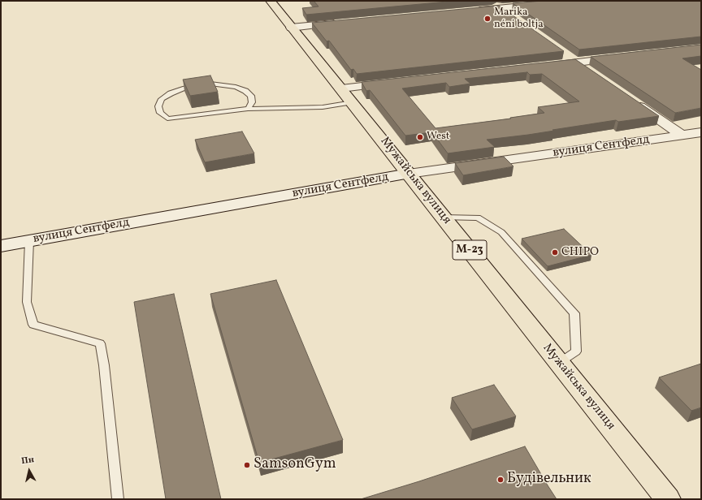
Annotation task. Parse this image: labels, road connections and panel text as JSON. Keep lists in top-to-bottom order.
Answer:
{
  "streets": {
    "highway": ["Мужайська вулиця", "М-23"],
    "street": ["вулиця Сентфелд"]
  },
  "crossings": [
    ["вулиця Сентфелд", "Мужайська вулиця"]
  ],
  "places": [
    "Marika néni boltja",
    "West",
    "CHIPO",
    "SamsonGym",
    "Будівельник"
  ],
  "north": "top"
}
